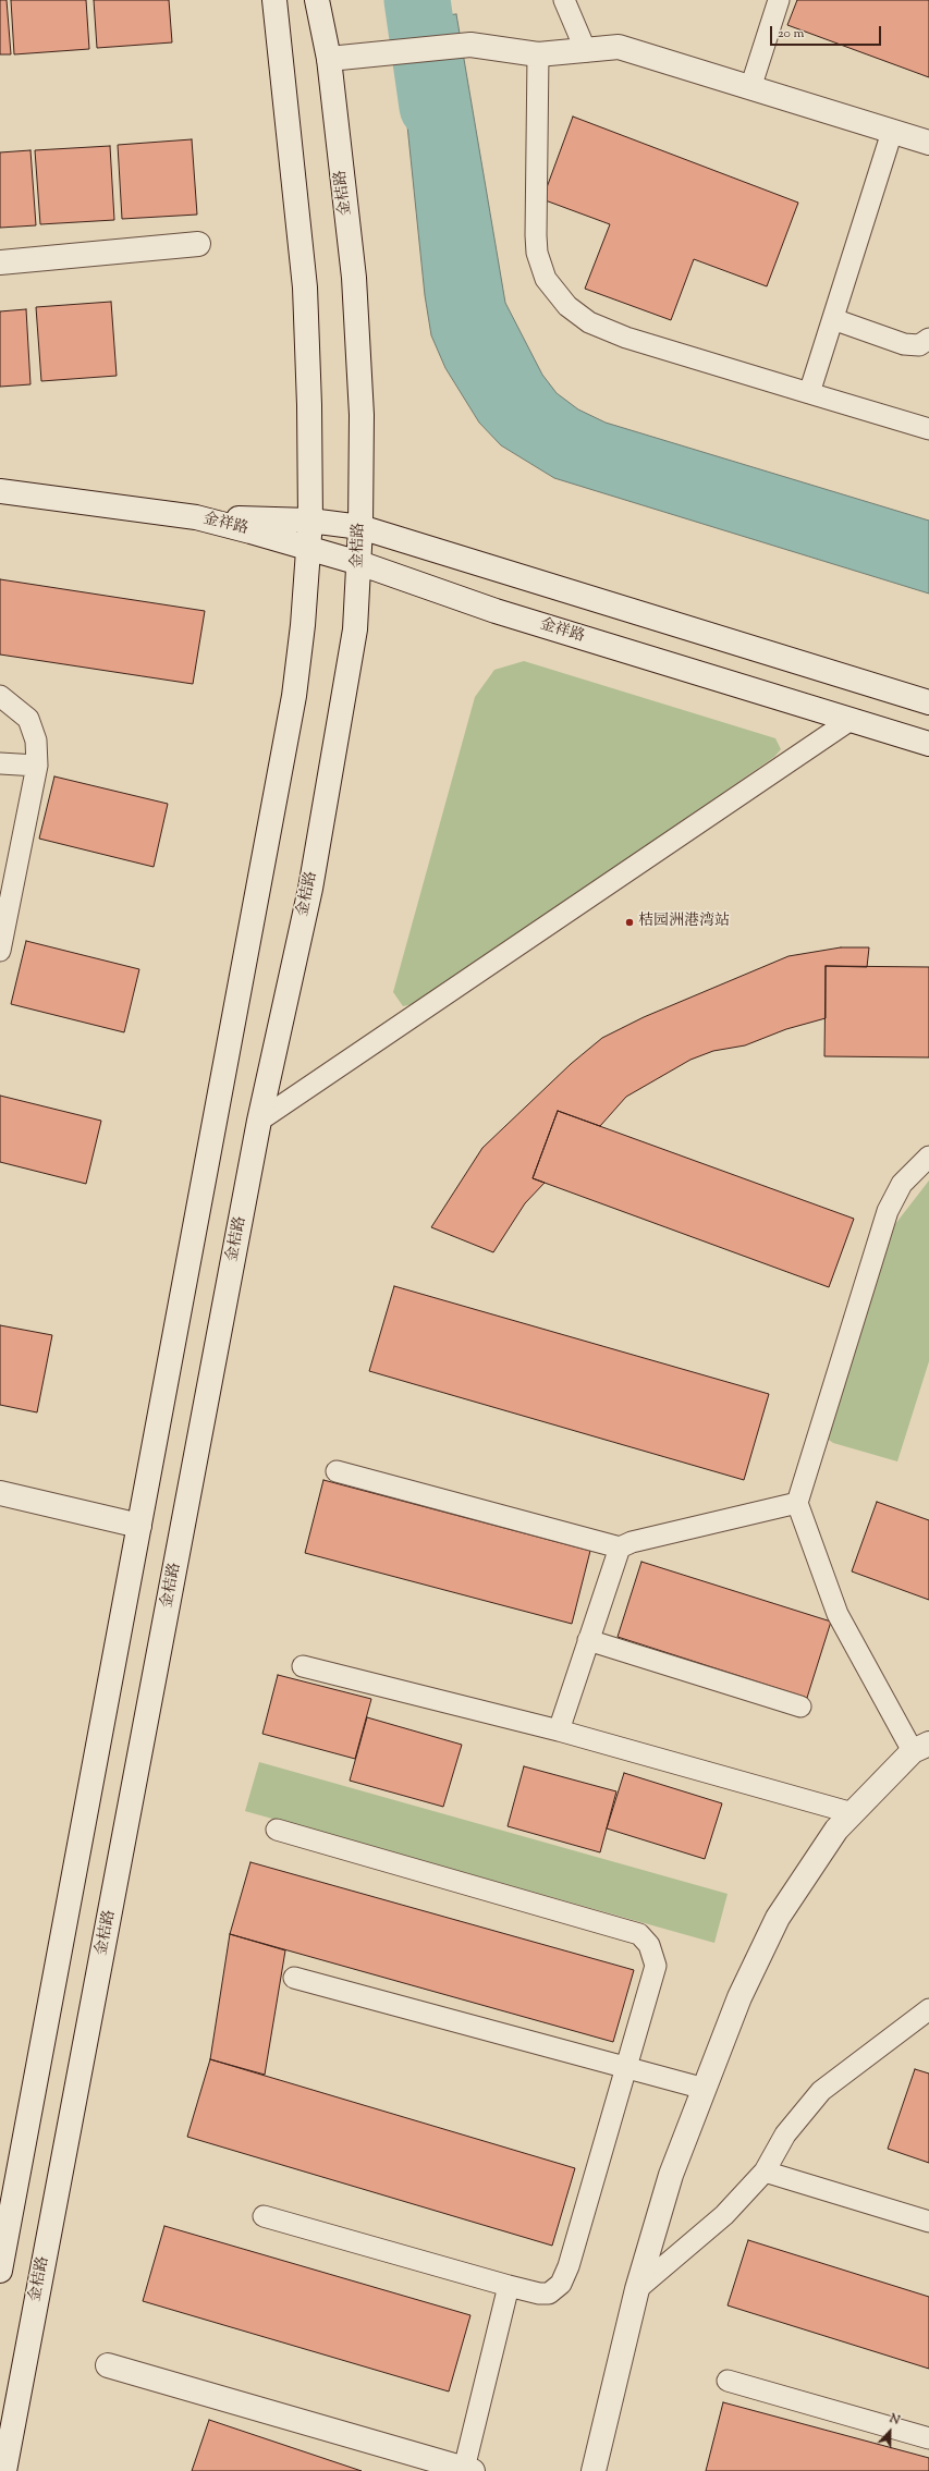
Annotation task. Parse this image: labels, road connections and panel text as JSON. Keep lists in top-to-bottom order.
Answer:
{
  "streets": {
    "main road": ["金桔路", "金祥路"]
  },
  "crossings": [
    ["金桔路", "金祥路"]
  ],
  "places": ["桔园洲港湾站"],
  "scale_bar": "20 m",
  "north": "top"
}
